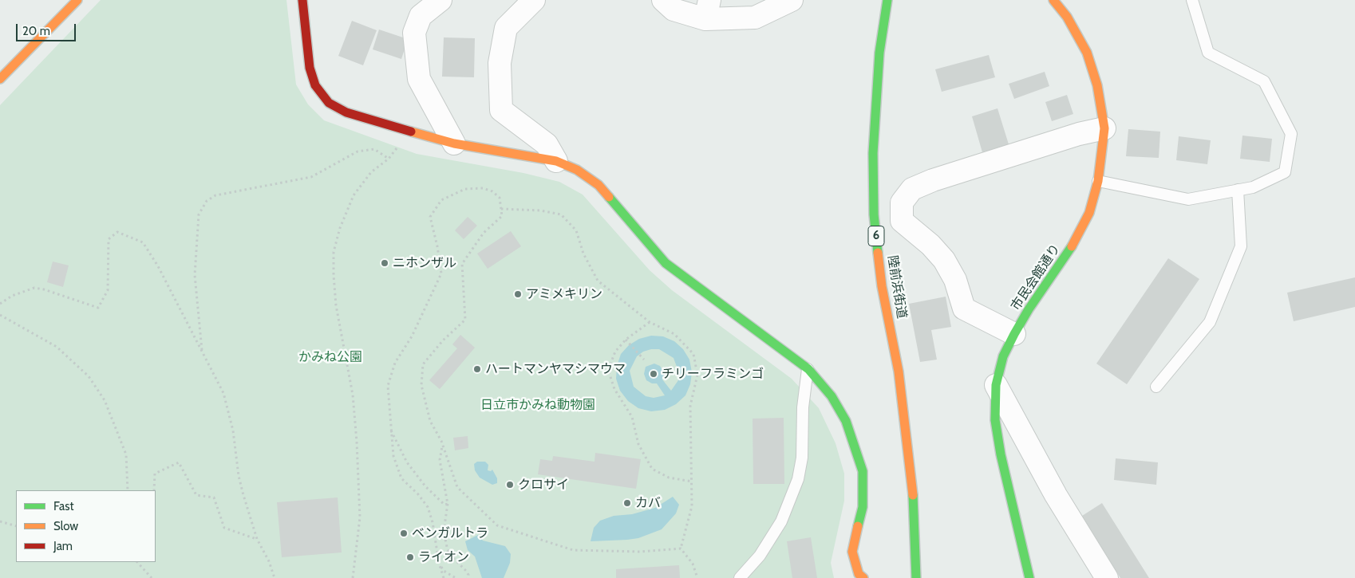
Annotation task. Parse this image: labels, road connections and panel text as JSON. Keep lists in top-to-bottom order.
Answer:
{
  "streets": {
    "main road": ["6", "市民会館通り", "陸前浜街道"]
  },
  "parks": ["かみね公園", "日立市かみね動物園"],
  "places": [
    "ニホンザル",
    "アミメキリン",
    "ハートマンヤマシマウマ",
    "チリーフラミンゴ",
    "クロサイ",
    "カバ",
    "ベンガルトラ",
    "ライオン"
  ],
  "legend": ["Fast", "Slow", "Jam"],
  "scale_bar": "20 m"
}
